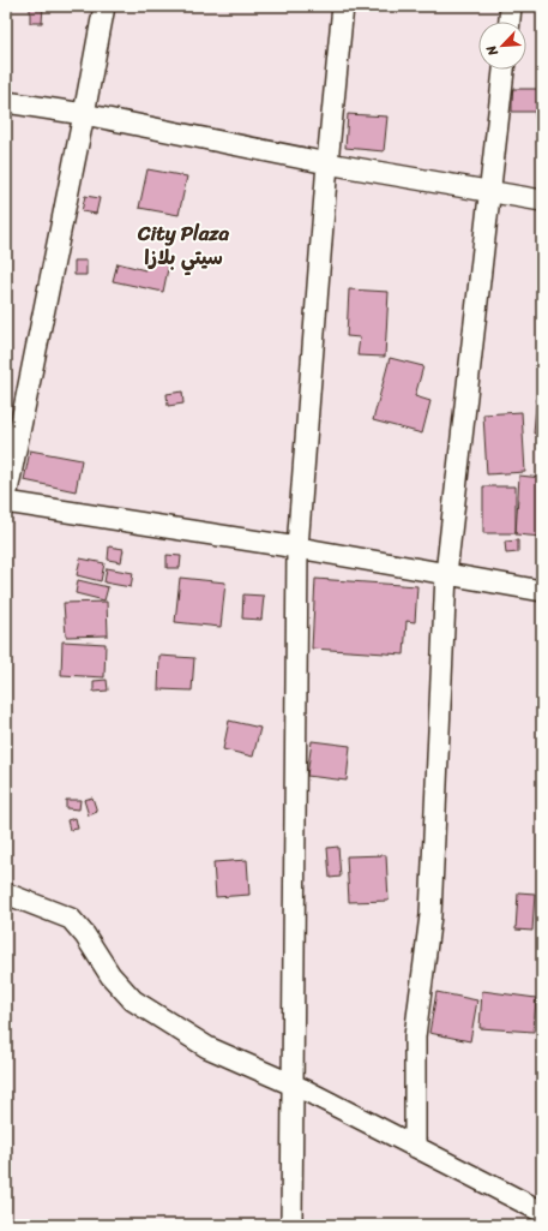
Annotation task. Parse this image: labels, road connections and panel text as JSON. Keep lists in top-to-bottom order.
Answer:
{
  "districts": ["City Plaza سيتي بلازا"],
  "north": "bottom left"
}
